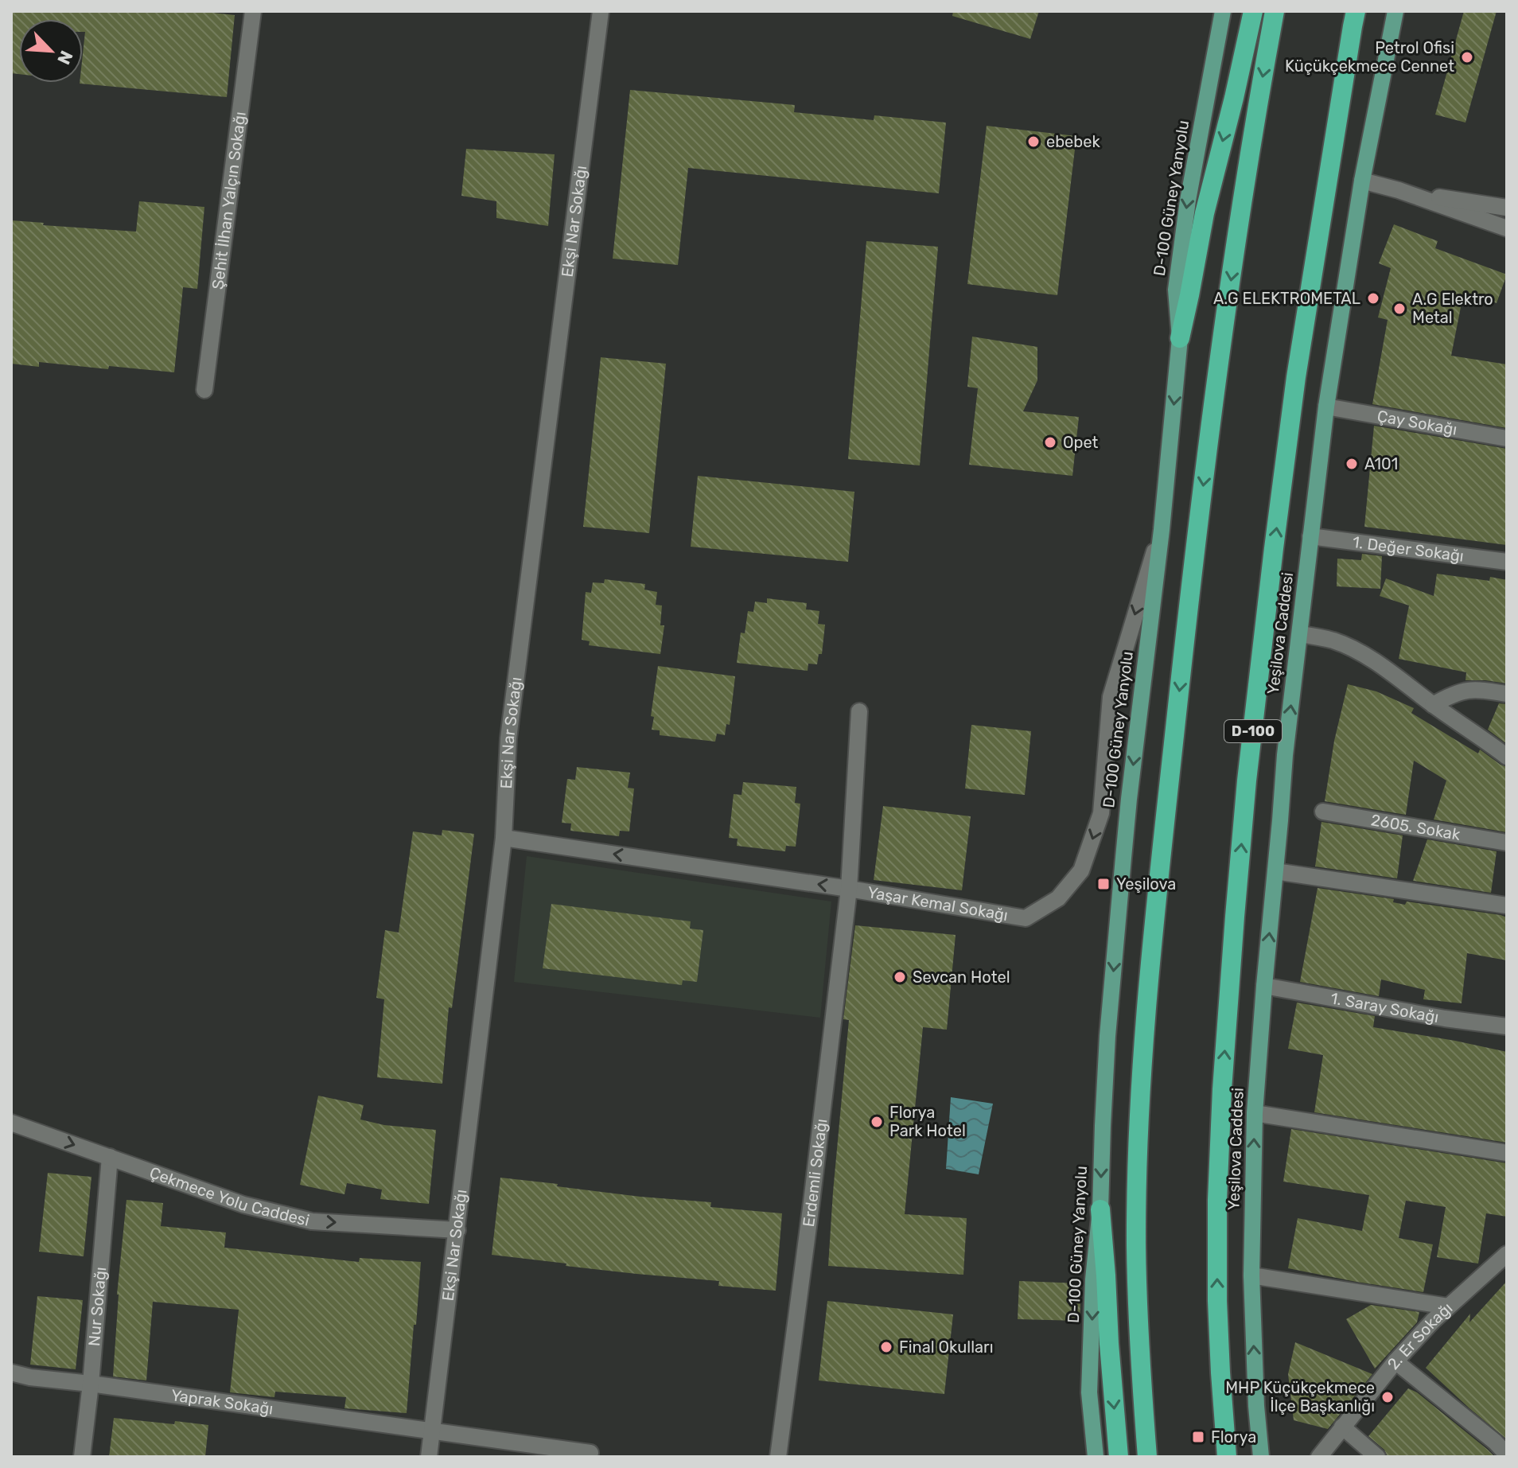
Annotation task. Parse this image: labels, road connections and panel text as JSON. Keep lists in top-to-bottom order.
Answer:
{
  "streets": {
    "highway": ["D-100"],
    "main road": ["D-100 Güney Yanyolu", "Yeşilova Caddesi"],
    "street": [
      "Şehit İlhan Yalçın Sokağı",
      "Ekşi Nar Sokağı",
      "Çay Sokağı",
      "1. Değer Sokağı",
      "2605. Sokak",
      "Yaşar Kemal Sokağı",
      "1. Saray Sokağı",
      "Erdemli Sokağı",
      "Çekmece Yolu Caddesi",
      "Nur Sokağı",
      "2. Er Sokağı",
      "Yaprak Sokağı"
    ]
  },
  "crossings": [
    ["D-100 Güney Yanyolu", "Yaşar Kemal Sokağı"],
    ["Ekşi Nar Sokağı", "Yaşar Kemal Sokağı"],
    ["Ekşi Nar Sokağı", "Çekmece Yolu Caddesi"],
    ["Ekşi Nar Sokağı", "Yaprak Sokağı"],
    ["Çay Sokağı", "Yeşilova Caddesi"],
    ["1. Değer Sokağı", "Yeşilova Caddesi"],
    ["Yeşilova Caddesi", "1. Saray Sokağı"],
    ["Yaşar Kemal Sokağı", "Erdemli Sokağı"],
    ["Çekmece Yolu Caddesi", "Nur Sokağı"],
    ["Nur Sokağı", "Yaprak Sokağı"]
  ],
  "one_way": ["D-100 Güney Yanyolu", "Yeşilova Caddesi", "Çekmece Yolu Caddesi"],
  "places": {
    "other": [
      "Petrol Ofisi Küçükçekmece Cennet",
      "ebebek",
      "A.G ELEKTROMETAL",
      "A.G Elektro Metal",
      "Opet",
      "A101",
      "Sevcan Hotel",
      "Florya Park Hotel",
      "Final Okulları",
      "MHP Küçükçekmece İlçe Başkanlığı"
    ],
    "transit": ["Yeşilova", "Florya"]
  },
  "north": "bottom right"
}
